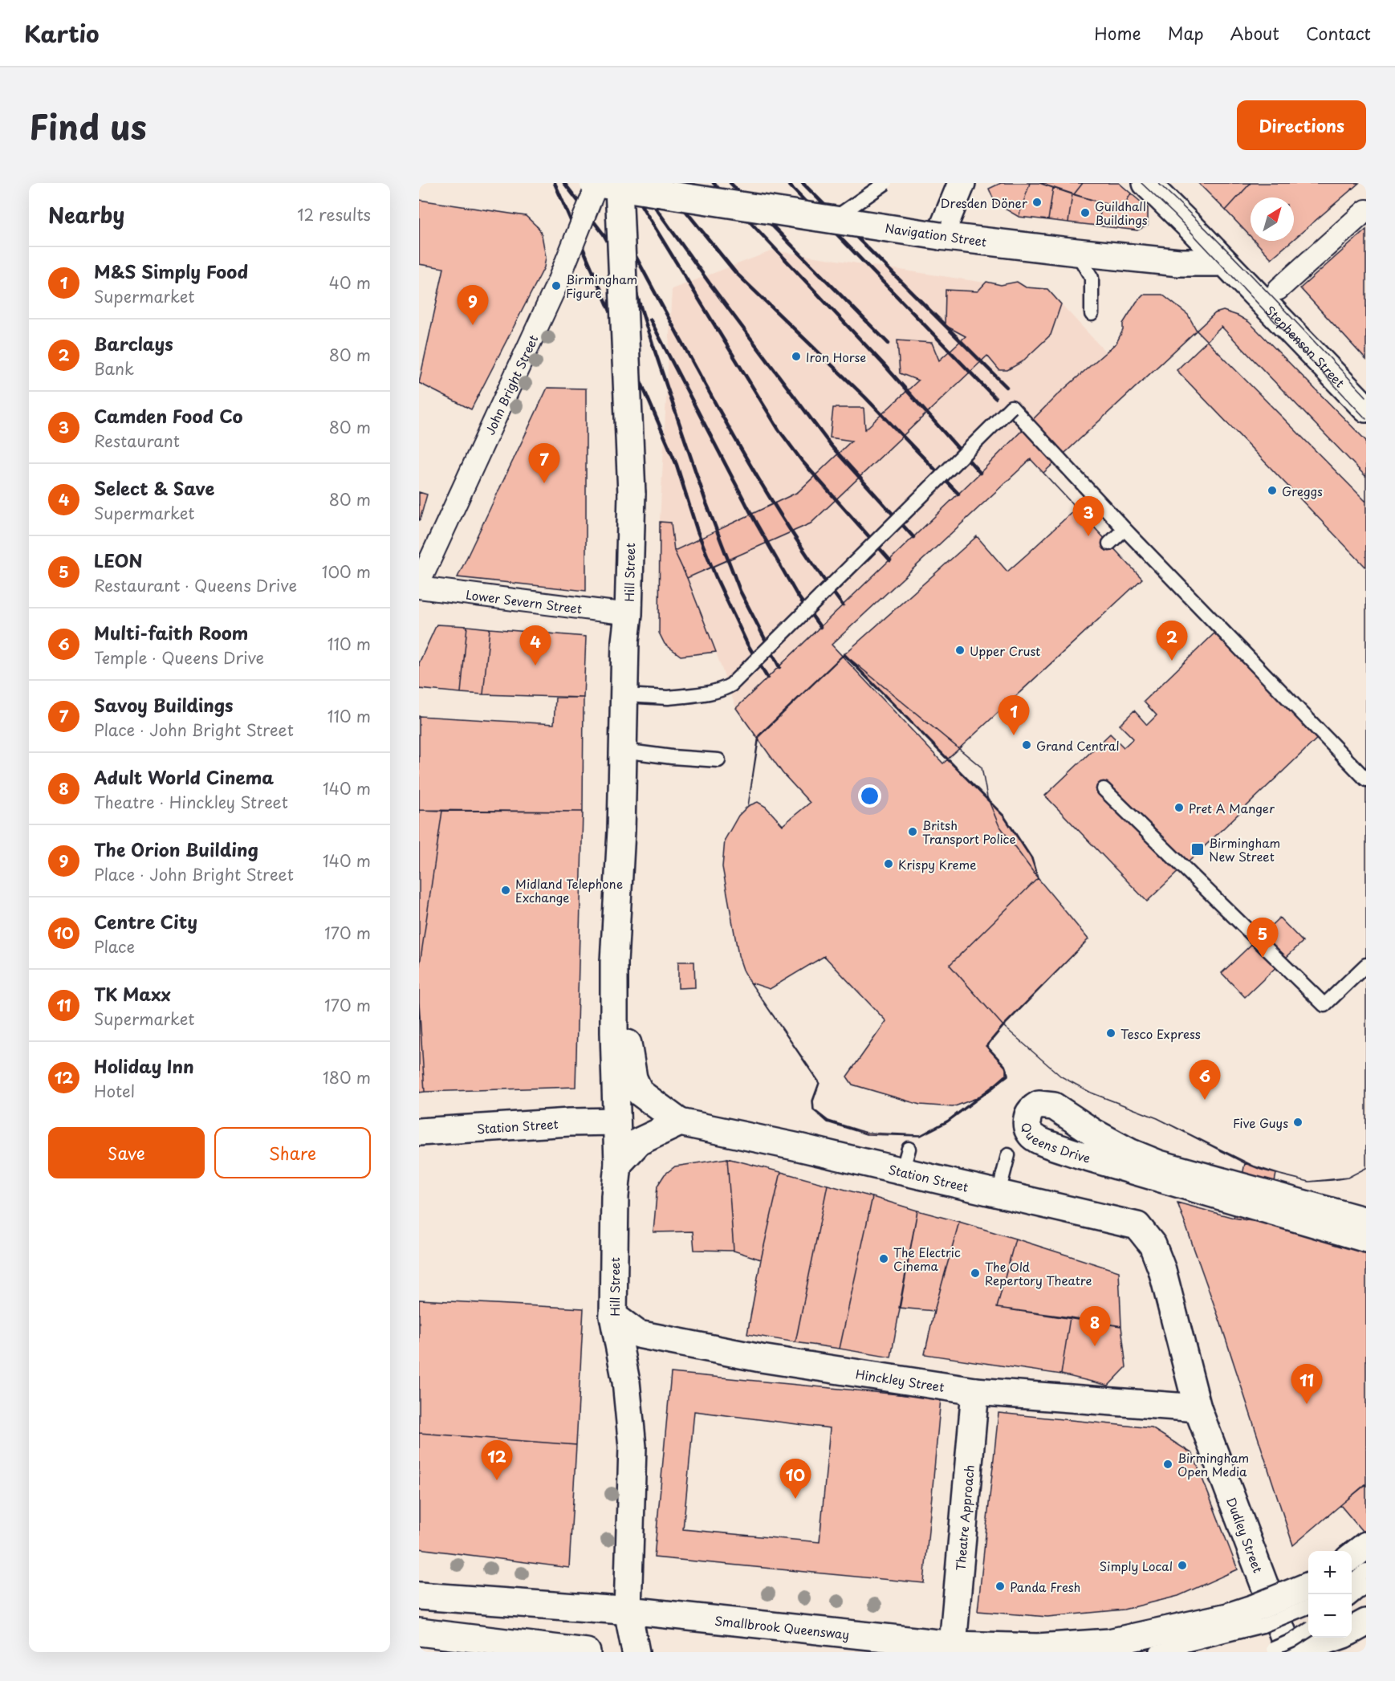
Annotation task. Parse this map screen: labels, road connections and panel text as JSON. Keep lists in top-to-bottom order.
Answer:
{
  "streets": {
    "street": [
      "Navigation Street",
      "Stephenson Street",
      "John Bright Street",
      "Hill Street",
      "Lower Severn Street",
      "Station Street",
      "Queens Drive",
      "Hinckley Street",
      "Theatre Approach",
      "Dudley Street",
      "Smallbrook Queensway"
    ]
  },
  "crossings": [
    ["Navigation Street", "John Bright Street"],
    ["Navigation Street", "Hill Street"],
    ["John Bright Street", "Hill Street"],
    ["Hill Street", "Lower Severn Street"],
    ["Hill Street", "Station Street"],
    ["Hill Street", "Hinckley Street"],
    ["Hill Street", "Smallbrook Queensway"],
    ["Station Street", "Dudley Street"],
    ["Hinckley Street", "Theatre Approach"],
    ["Hinckley Street", "Dudley Street"],
    ["Theatre Approach", "Smallbrook Queensway"]
  ],
  "places": {
    "other": [
      "Dresden Döner",
      "Guildhall Buildings",
      "Birmingham Figure",
      "Iron Horse",
      "Greggs",
      "Upper Crust",
      "Grand Central",
      "Pret A Manger",
      "Britsh Transport Police",
      "Krispy Kreme",
      "Midland Telephone Exchange",
      "Tesco Express",
      "Five Guys",
      "The Electric Cinema",
      "The Old Repertory Theatre",
      "Birmingham Open Media",
      "Simply Local",
      "Panda Fresh"
    ],
    "transit": ["Birmingham New Street"]
  },
  "north": "top right",
  "page": {
    "header": "Kartio",
    "nav": [
      "Home",
      "Map",
      "About",
      "Contact"
    ],
    "title": "Find us",
    "buttons": [
      "Directions",
      ["Save", "Share"]
    ],
    "heading": ["Nearby", "12 results"],
    "list": [
      {
        "mark": "1",
        "name": "M&S Simply Food",
        "note": "Supermarket",
        "value": "40 m"
      },
      {
        "mark": "2",
        "name": "Barclays",
        "note": "Bank",
        "value": "80 m"
      },
      {
        "mark": "3",
        "name": "Camden Food Co",
        "note": "Restaurant",
        "value": "80 m"
      },
      {
        "mark": "4",
        "name": "Select & Save",
        "note": "Supermarket",
        "value": "80 m"
      },
      {
        "mark": "5",
        "name": "LEON",
        "note": "Restaurant · Queens Drive",
        "value": "100 m"
      },
      {
        "mark": "6",
        "name": "Multi-faith Room",
        "note": "Temple · Queens Drive",
        "value": "110 m"
      },
      {
        "mark": "7",
        "name": "Savoy Buildings",
        "note": "Place · John Bright Street",
        "value": "110 m"
      },
      {
        "mark": "8",
        "name": "Adult World Cinema",
        "note": "Theatre · Hinckley Street",
        "value": "140 m"
      },
      {
        "mark": "9",
        "name": "The Orion Building",
        "note": "Place · John Bright Street",
        "value": "140 m"
      },
      {
        "mark": "10",
        "name": "Centre City",
        "note": "Place",
        "value": "170 m"
      },
      {
        "mark": "11",
        "name": "TK Maxx",
        "note": "Supermarket",
        "value": "170 m"
      },
      {
        "mark": "12",
        "name": "Holiday Inn",
        "note": "Hotel",
        "value": "180 m"
      }
    ],
    "pins": [
      "9",
      "7",
      "3",
      "2",
      "4",
      "1",
      "5",
      "6",
      "8",
      "11",
      "12",
      "10"
    ],
    "map_buttons": ["+", "−"]
  }
}
